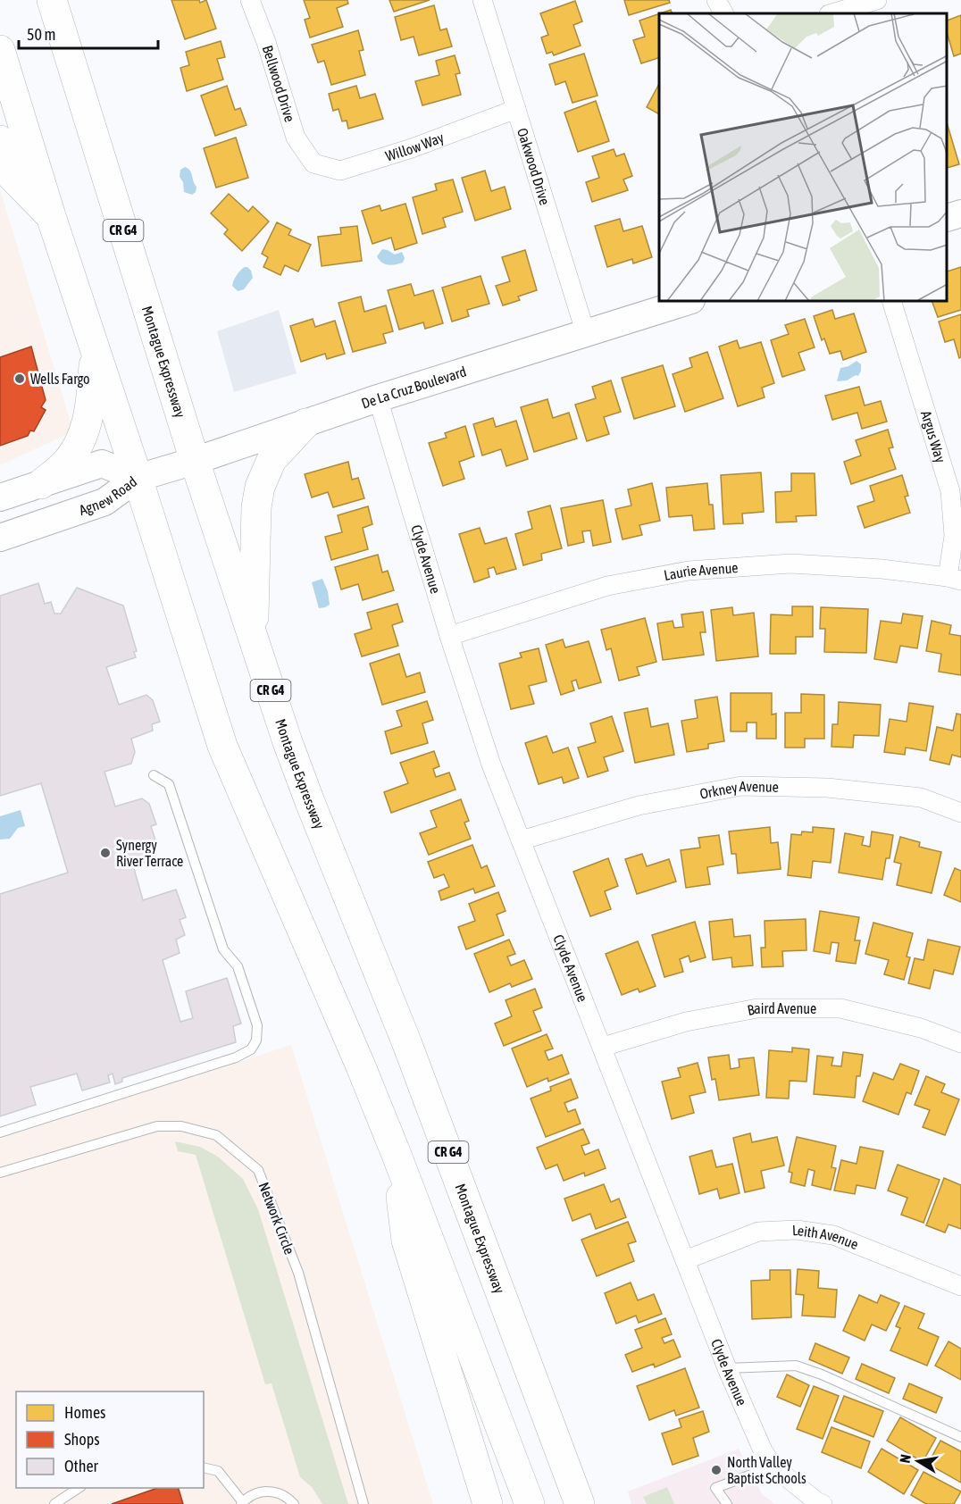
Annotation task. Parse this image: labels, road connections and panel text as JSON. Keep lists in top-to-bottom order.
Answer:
{
  "streets": {
    "highway": ["CR G4", "Montague Expressway"],
    "main road": ["De La Cruz Boulevard", "Agnew Road"],
    "street": [
      "Bellwood Drive",
      "Willow Way",
      "Oakwood Drive",
      "Argus Way",
      "Clyde Avenue",
      "Laurie Avenue",
      "Orkney Avenue",
      "Baird Avenue",
      "Leith Avenue"
    ],
    "lane": ["Network Circle"]
  },
  "crossings": [
    ["Bellwood Drive", "Willow Way"],
    ["Willow Way", "Oakwood Drive"],
    ["Oakwood Drive", "De La Cruz Boulevard"],
    ["Montague Expressway", "De La Cruz Boulevard"],
    ["De La Cruz Boulevard", "Agnew Road"],
    ["De La Cruz Boulevard", "Clyde Avenue"],
    ["Argus Way", "Laurie Avenue"],
    ["Clyde Avenue", "Laurie Avenue"],
    ["Clyde Avenue", "Orkney Avenue"],
    ["Clyde Avenue", "Baird Avenue"],
    ["Clyde Avenue", "Leith Avenue"]
  ],
  "places": ["Wells Fargo", "Synergy River Terrace", "North Valley Baptist Schools"],
  "legend": ["Homes", "Shops", "Other"],
  "scale_bar": "50 m",
  "north": "left"
}
